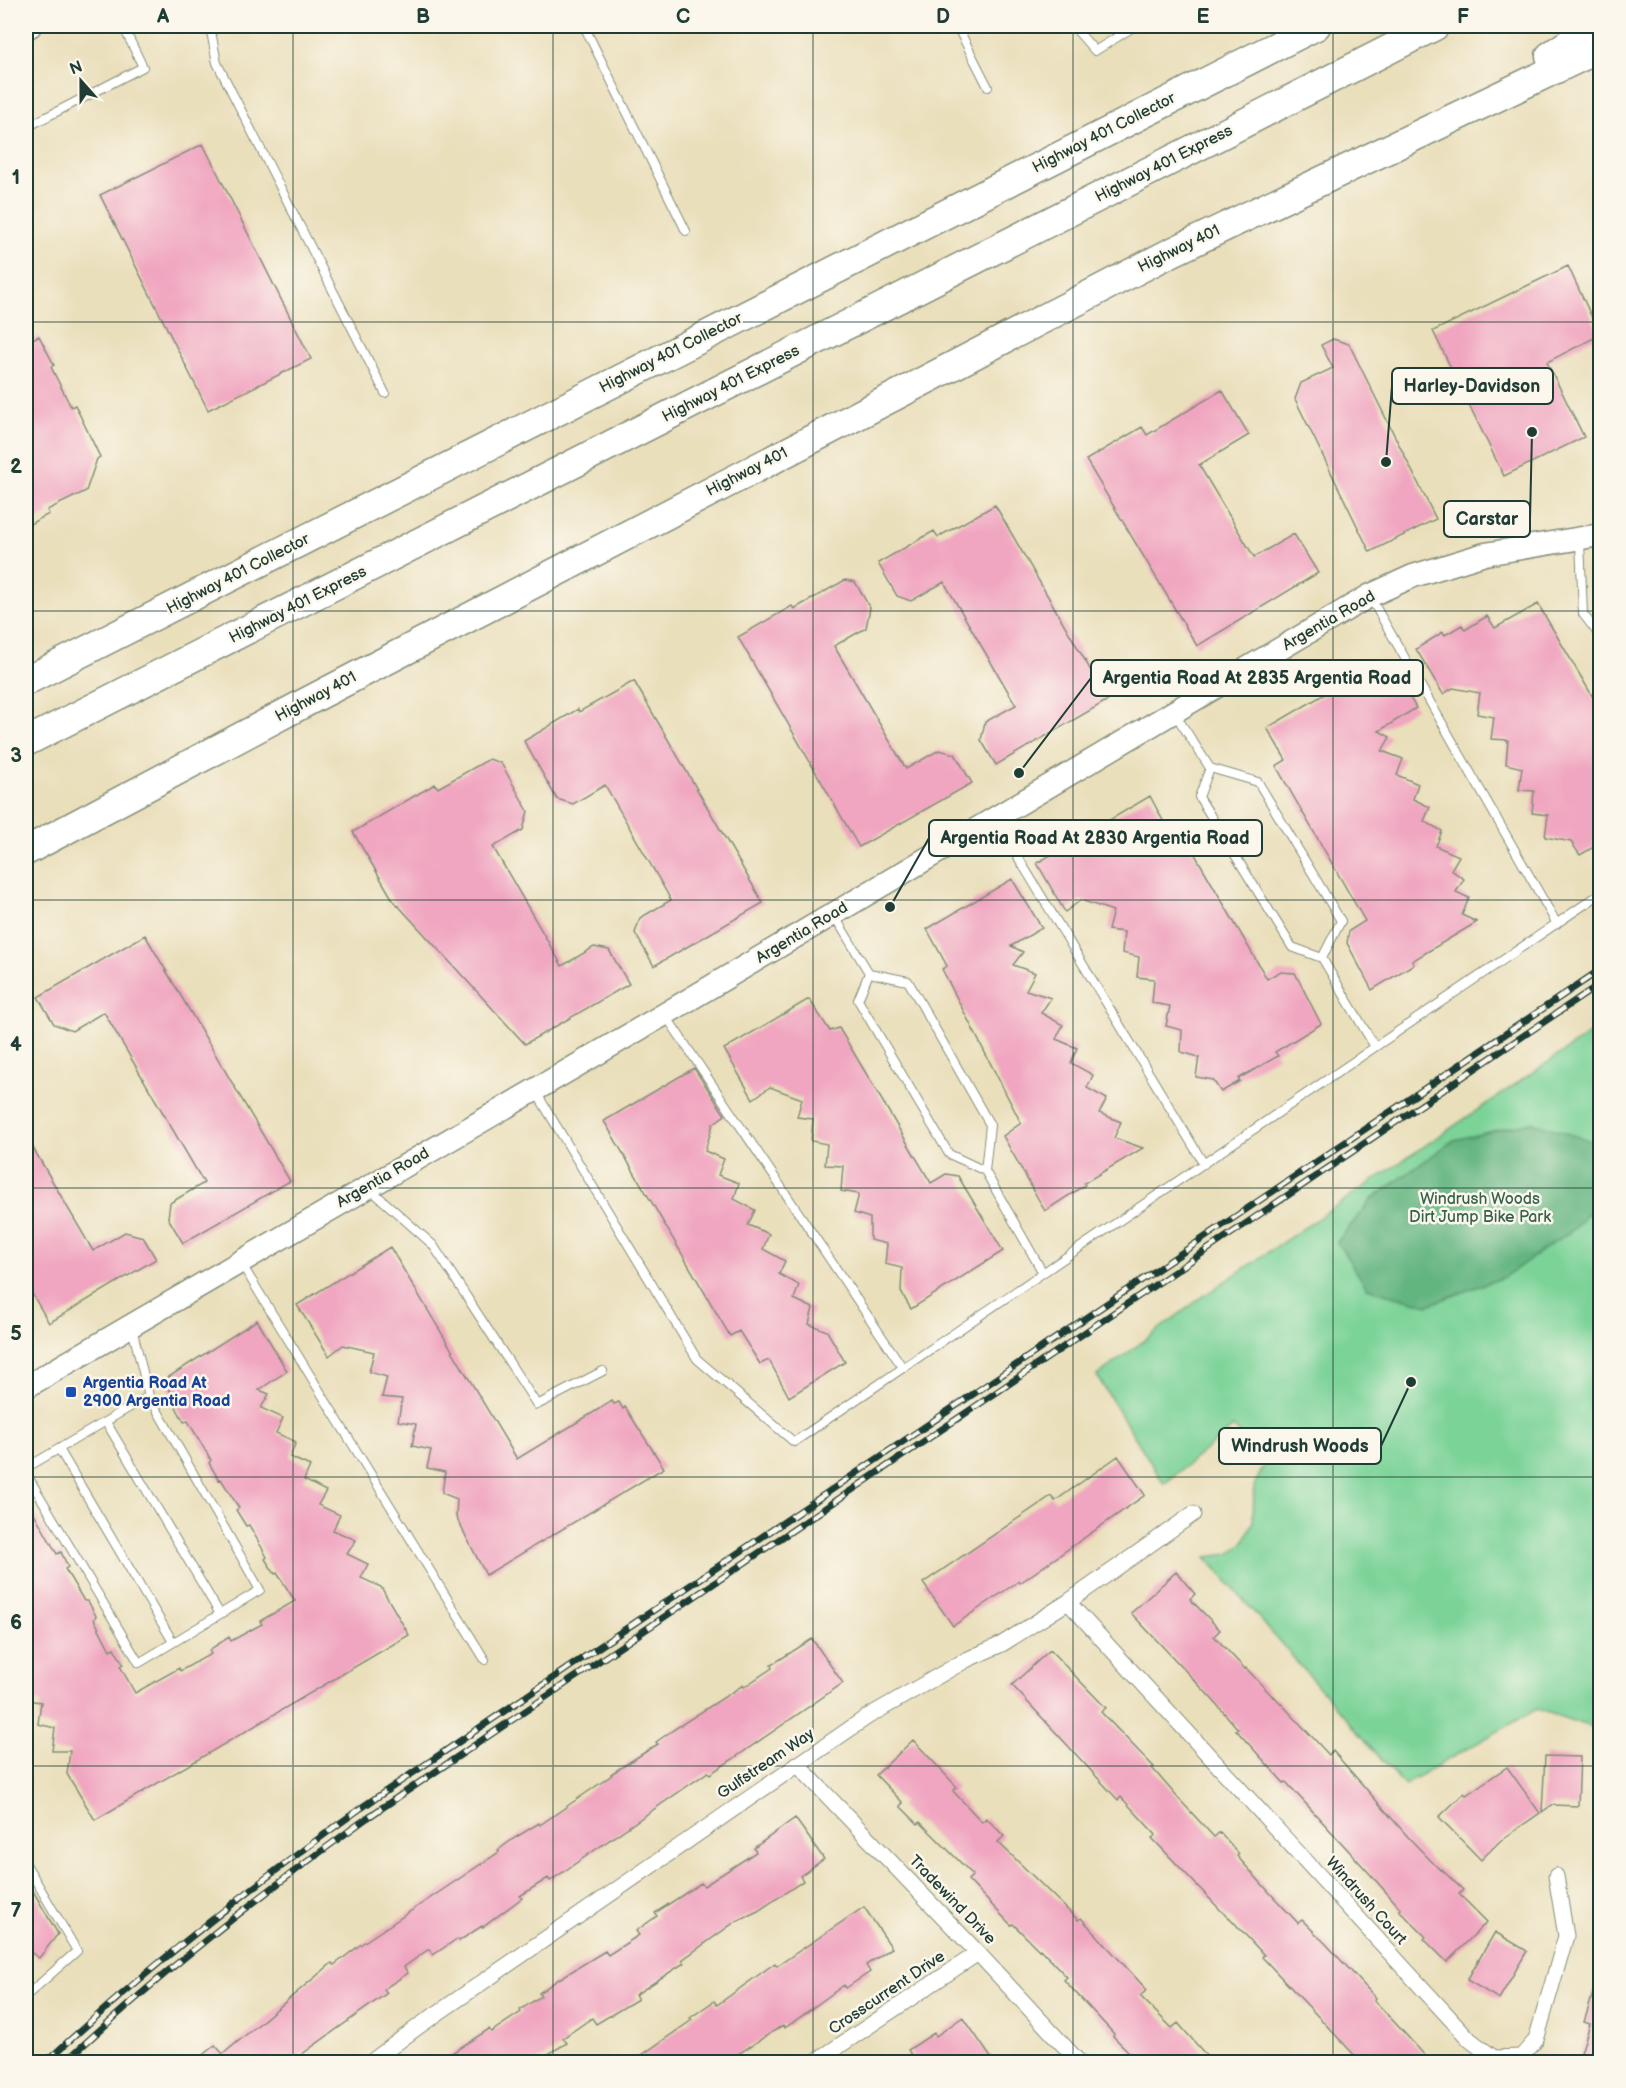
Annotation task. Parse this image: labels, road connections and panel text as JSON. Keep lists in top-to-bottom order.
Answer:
{
  "streets": {
    "highway": ["Highway 401 Collector", "Highway 401 Express", "Highway 401"],
    "street": [
      "Argentia Road",
      "Gulfstream Way",
      "Tradewind Drive",
      "Windrush Court",
      "Crosscurrent Drive"
    ]
  },
  "crossings": [
    ["Gulfstream Way", "Tradewind Drive"],
    ["Gulfstream Way", "Windrush Court"],
    ["Tradewind Drive", "Crosscurrent Drive"]
  ],
  "parks": ["Windrush Woods Dirt Jump Bike Park"],
  "places": {
    "other": [
      "Carstar",
      "Harley-Davidson",
      "Argentia Road At 2835 Argentia Road",
      "Argentia Road At 2830 Argentia Road",
      "Windrush Woods"
    ],
    "transit": ["Argentia Road At 2900 Argentia Road"]
  },
  "north": "top",
  "grid": {
    "columns": [
      "A",
      "B",
      "C",
      "D",
      "E",
      "F"
    ],
    "rows": [
      "1",
      "2",
      "3",
      "4",
      "5",
      "6",
      "7"
    ]
  }
}
